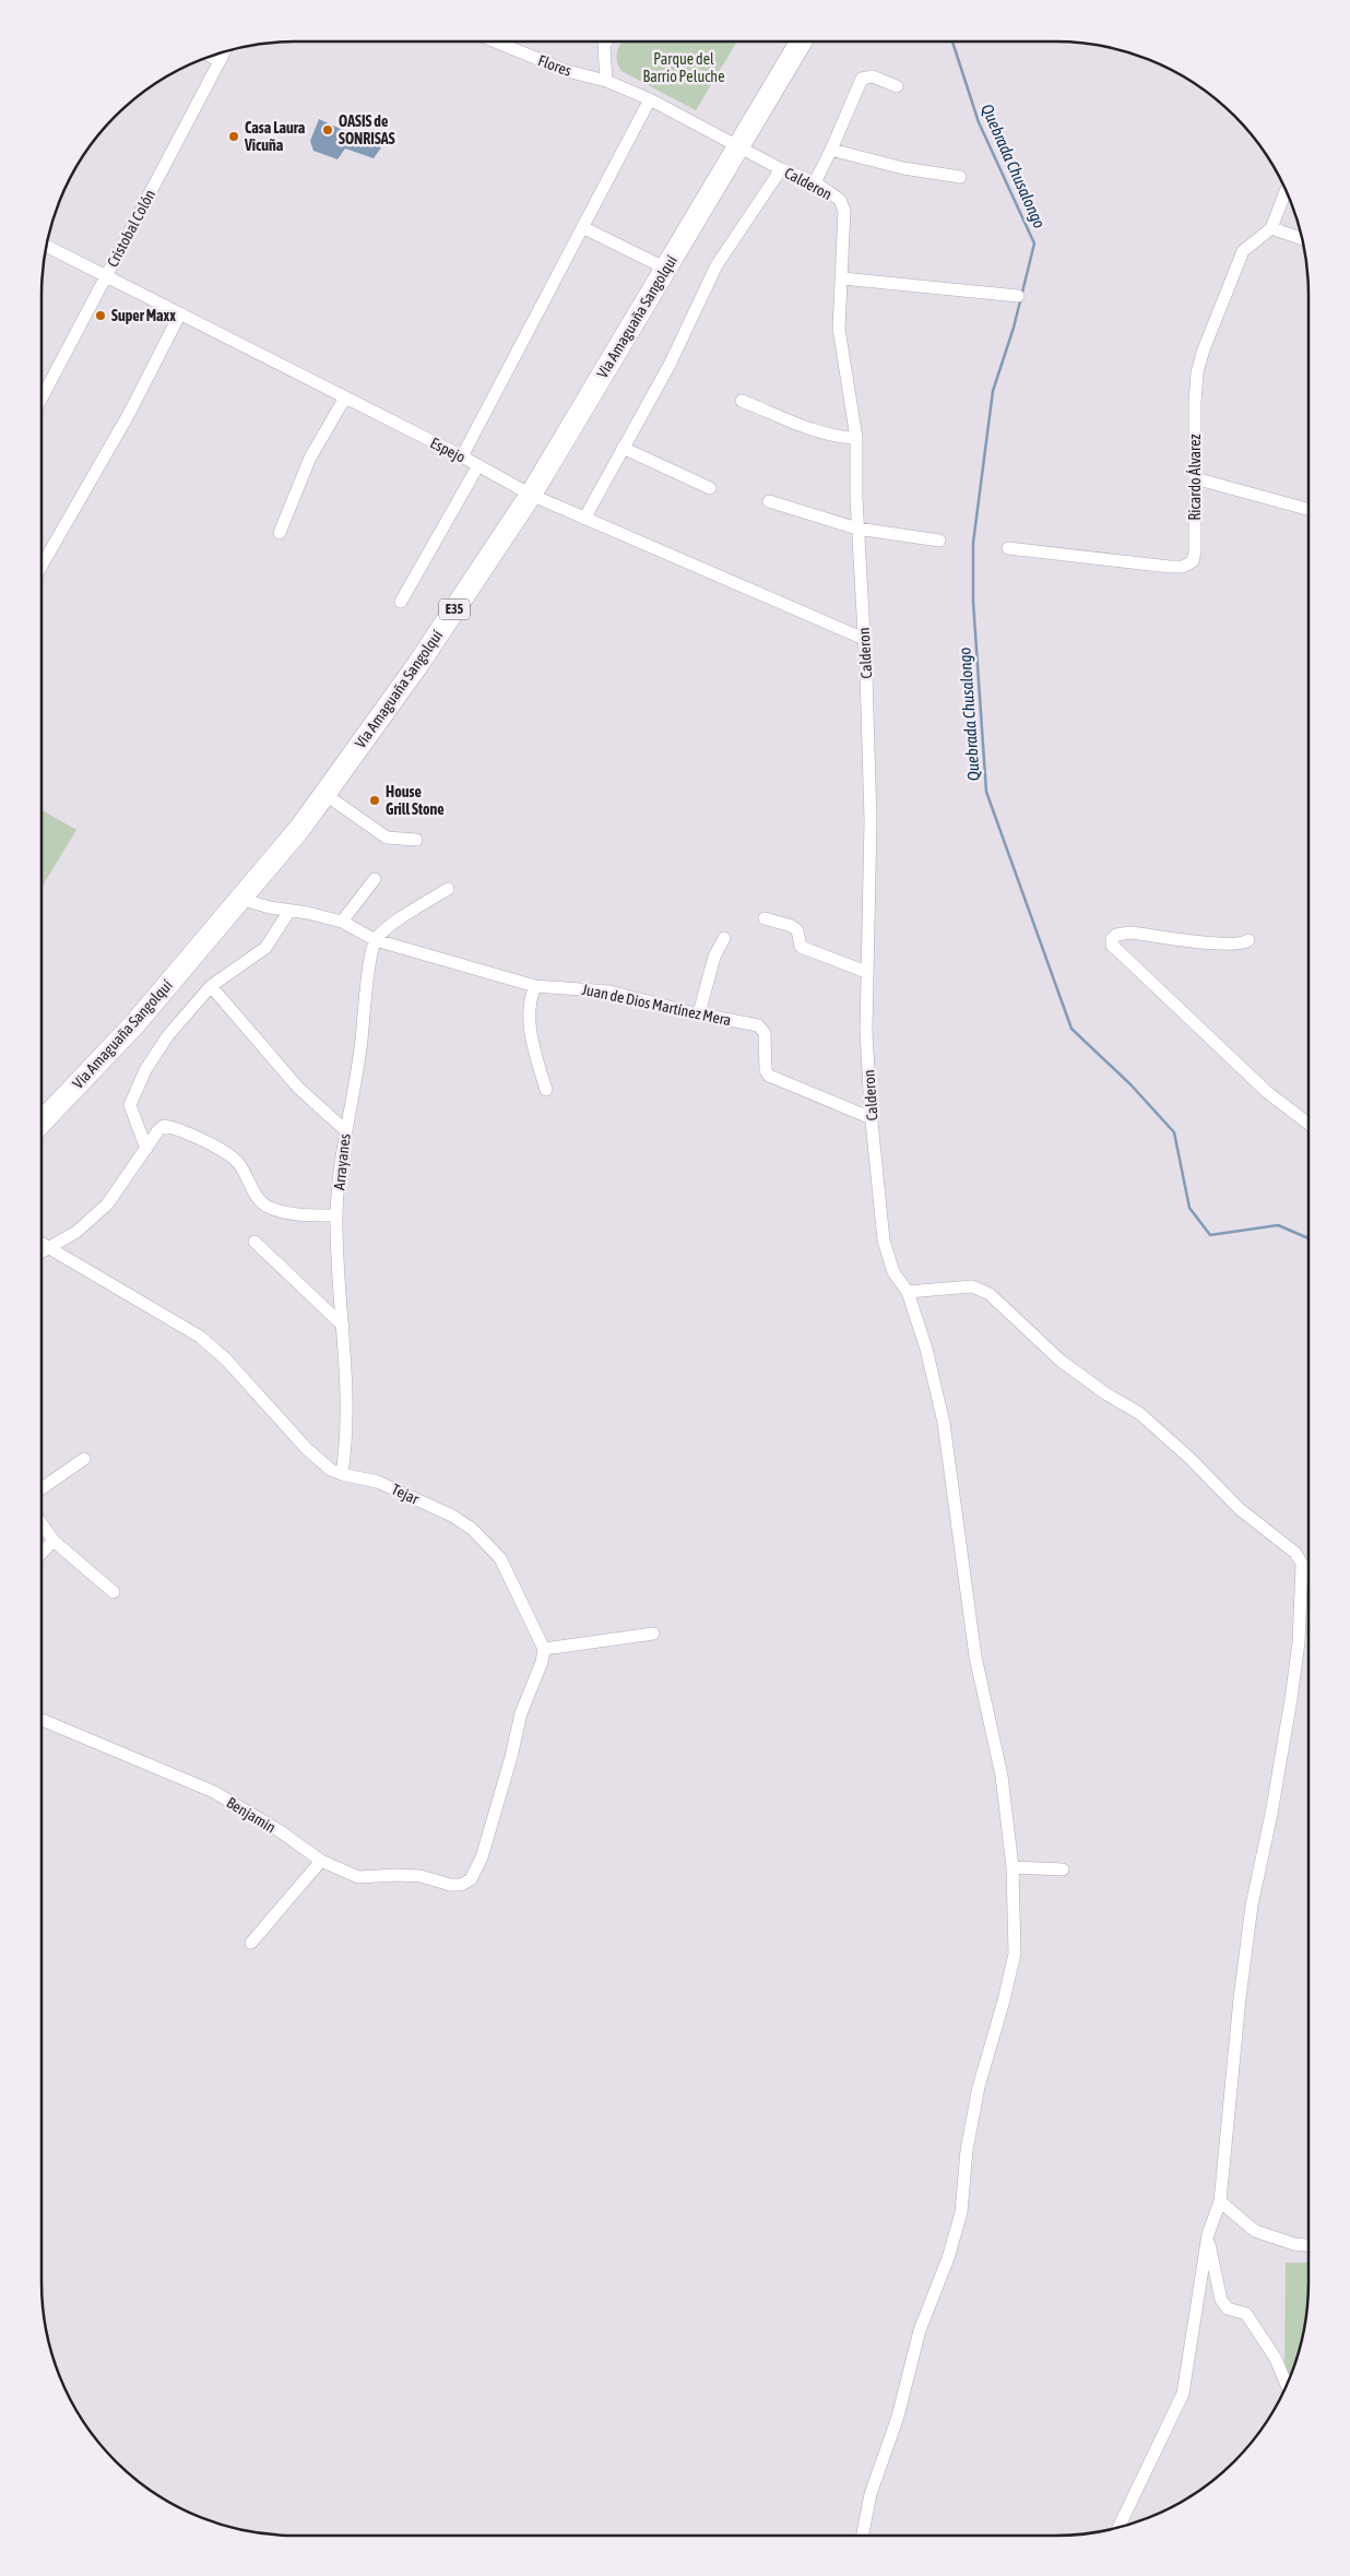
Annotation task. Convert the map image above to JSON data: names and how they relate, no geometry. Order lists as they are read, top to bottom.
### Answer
{
  "streets": {
    "highway": ["Via Amaguaña Sangolquí", "E35"],
    "street": [
      "Flores",
      "Calderon",
      "Cristobal Colón",
      "Espejo",
      "Ricardo Álvarez",
      "Juan de Dios Martínez Mera",
      "Arrayanes",
      "Tejar",
      "Benjamin"
    ]
  },
  "crossings": [
    ["Flores", "Calderon"],
    ["Calderon", "Via Amaguaña Sangolquí"],
    ["Calderon", "Espejo"],
    ["Calderon", "Juan de Dios Martínez Mera"],
    ["Cristobal Colón", "Espejo"],
    ["Via Amaguaña Sangolquí", "Espejo"],
    ["Via Amaguaña Sangolquí", "Juan de Dios Martínez Mera"],
    ["Juan de Dios Martínez Mera", "Arrayanes"],
    ["Arrayanes", "Tejar"],
    ["Tejar", "Benjamin"]
  ],
  "water": ["Quebrada Chusalongo"],
  "parks": ["Parque del Barrio Peluche"],
  "places": [
    "OASIS de SONRISAS",
    "Casa Laura Vicuña",
    "Super Maxx",
    "House Grill Stone"
  ]
}
